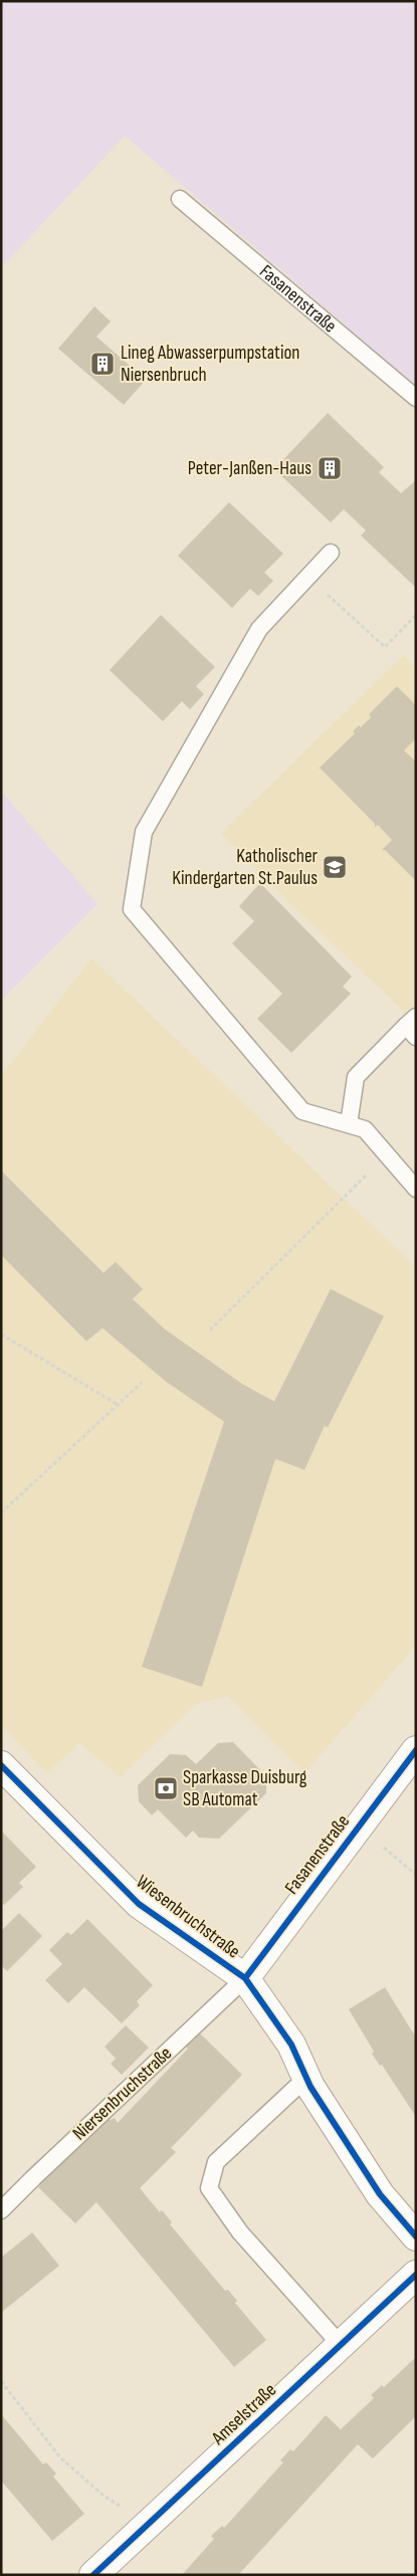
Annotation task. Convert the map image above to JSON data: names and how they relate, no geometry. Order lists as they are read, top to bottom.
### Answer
{
  "streets": {
    "street": ["Fasanenstraße", "Wiesenbruchstraße", "Amselstraße"],
    "lane": ["Niersenbruchstraße"]
  },
  "crossings": [
    ["Fasanenstraße", "Wiesenbruchstraße"],
    ["Fasanenstraße", "Niersenbruchstraße"],
    ["Wiesenbruchstraße", "Niersenbruchstraße"]
  ],
  "places": {
    "building": ["Lineg Abwasserpumpstation Niersenbruch", "Peter-Janßen-Haus"],
    "school or university": ["Katholischer Kindergarten St.Paulus"],
    "bank": ["Sparkasse Duisburg SB Automat"]
  }
}
